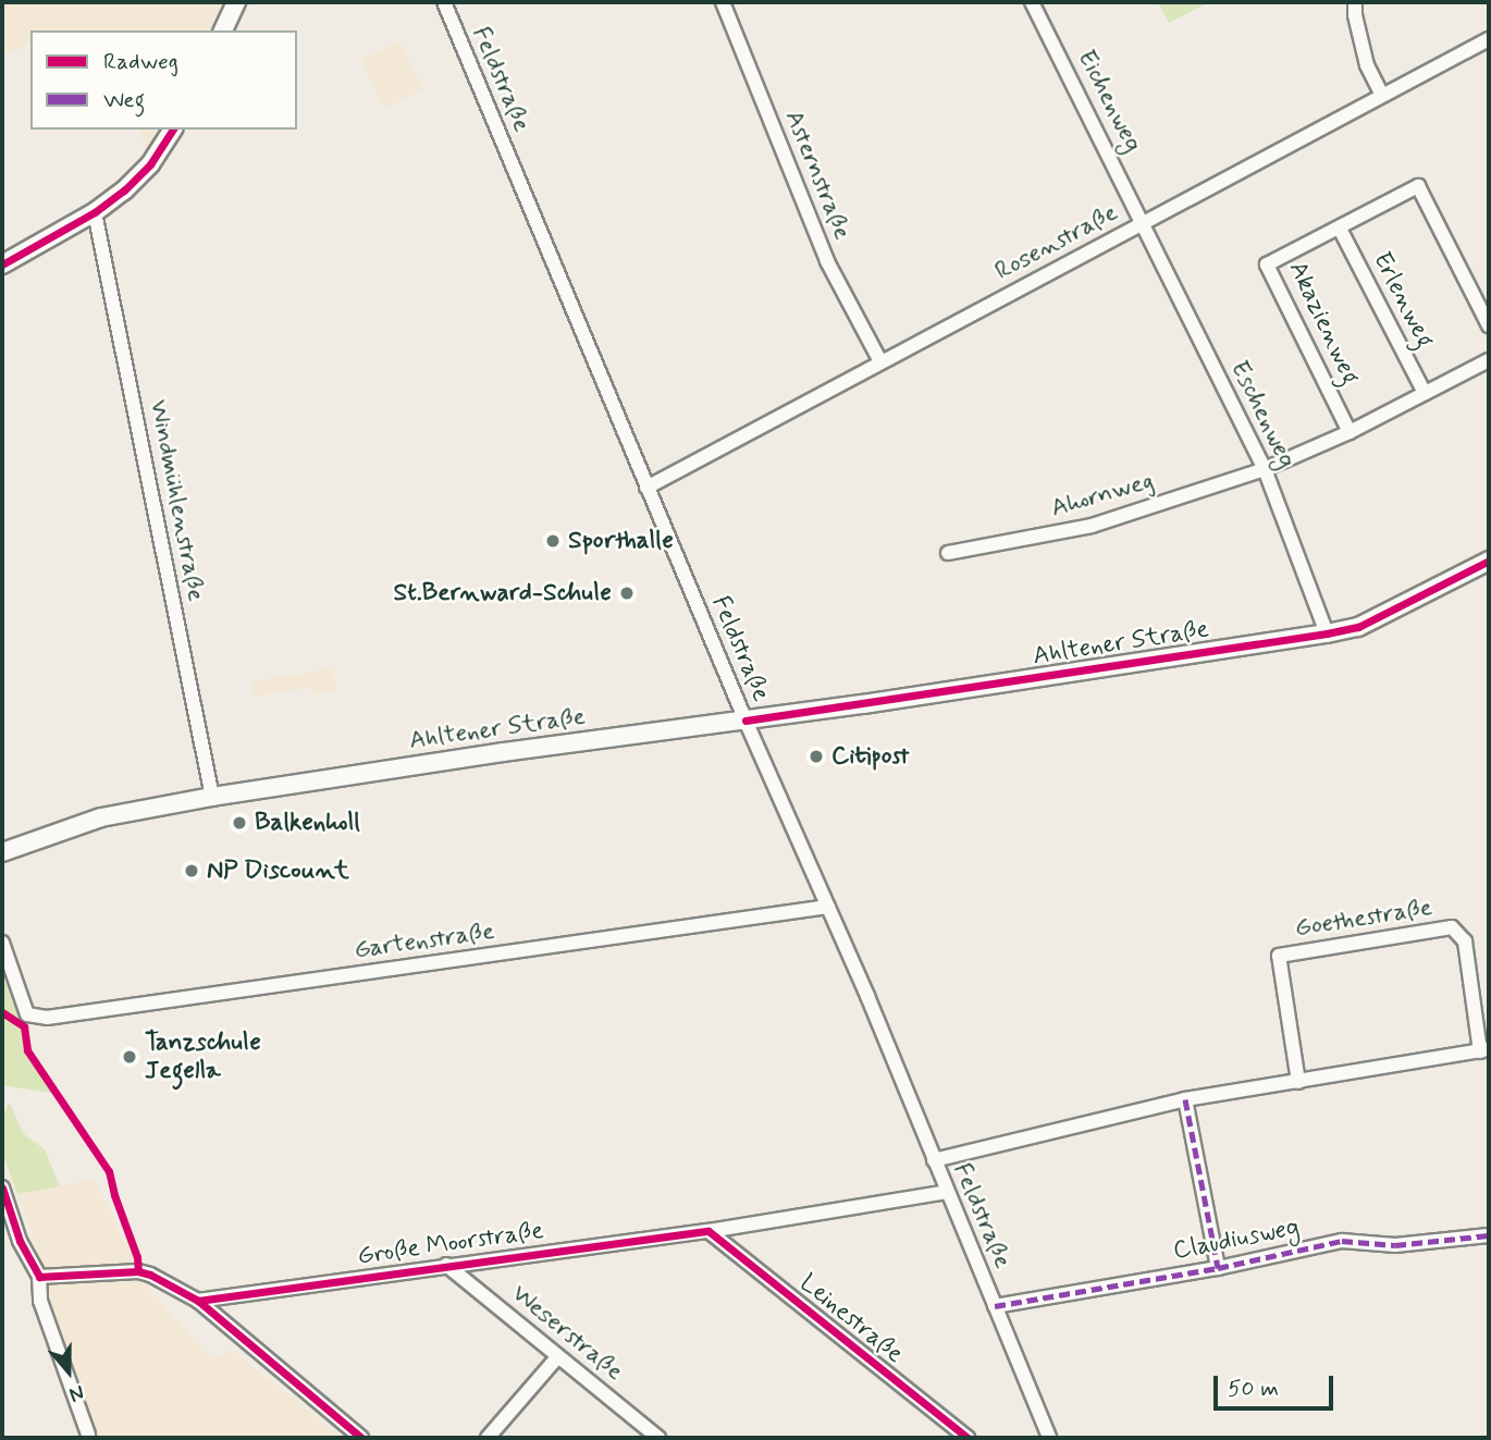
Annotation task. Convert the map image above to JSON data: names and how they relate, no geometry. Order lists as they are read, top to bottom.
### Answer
{
  "streets": {
    "main road": ["Ahltener Straße"],
    "street": [
      "Feldstraße",
      "Eichenweg",
      "Asternstraße",
      "Rosenstraße",
      "Erlenweg",
      "Akazienweg",
      "Eschenweg",
      "Ahornweg",
      "Windmühlenstraße",
      "Goethestraße",
      "Gartenstraße",
      "Claudiusweg",
      "Große Moorstraße",
      "Leinestraße",
      "Weserstraße"
    ]
  },
  "crossings": [
    ["Feldstraße", "Rosenstraße"],
    ["Feldstraße", "Ahltener Straße"],
    ["Feldstraße", "Goethestraße"],
    ["Feldstraße", "Gartenstraße"],
    ["Feldstraße", "Claudiusweg"],
    ["Feldstraße", "Große Moorstraße"],
    ["Eichenweg", "Rosenstraße"],
    ["Eichenweg", "Eschenweg"],
    ["Asternstraße", "Rosenstraße"],
    ["Rosenstraße", "Eschenweg"],
    ["Erlenweg", "Akazienweg"],
    ["Erlenweg", "Ahornweg"],
    ["Akazienweg", "Ahornweg"],
    ["Eschenweg", "Ahornweg"],
    ["Eschenweg", "Ahltener Straße"],
    ["Windmühlenstraße", "Ahltener Straße"],
    ["Große Moorstraße", "Leinestraße"],
    ["Große Moorstraße", "Weserstraße"]
  ],
  "places": [
    "Sporthalle",
    "St.Bernward-Schule",
    "Citipost",
    "Balkenholl",
    "NP Discount",
    "Tanzschule Jegella"
  ],
  "legend": ["Radweg", "Weg"],
  "scale_bar": "50 m",
  "north": "bottom"
}
